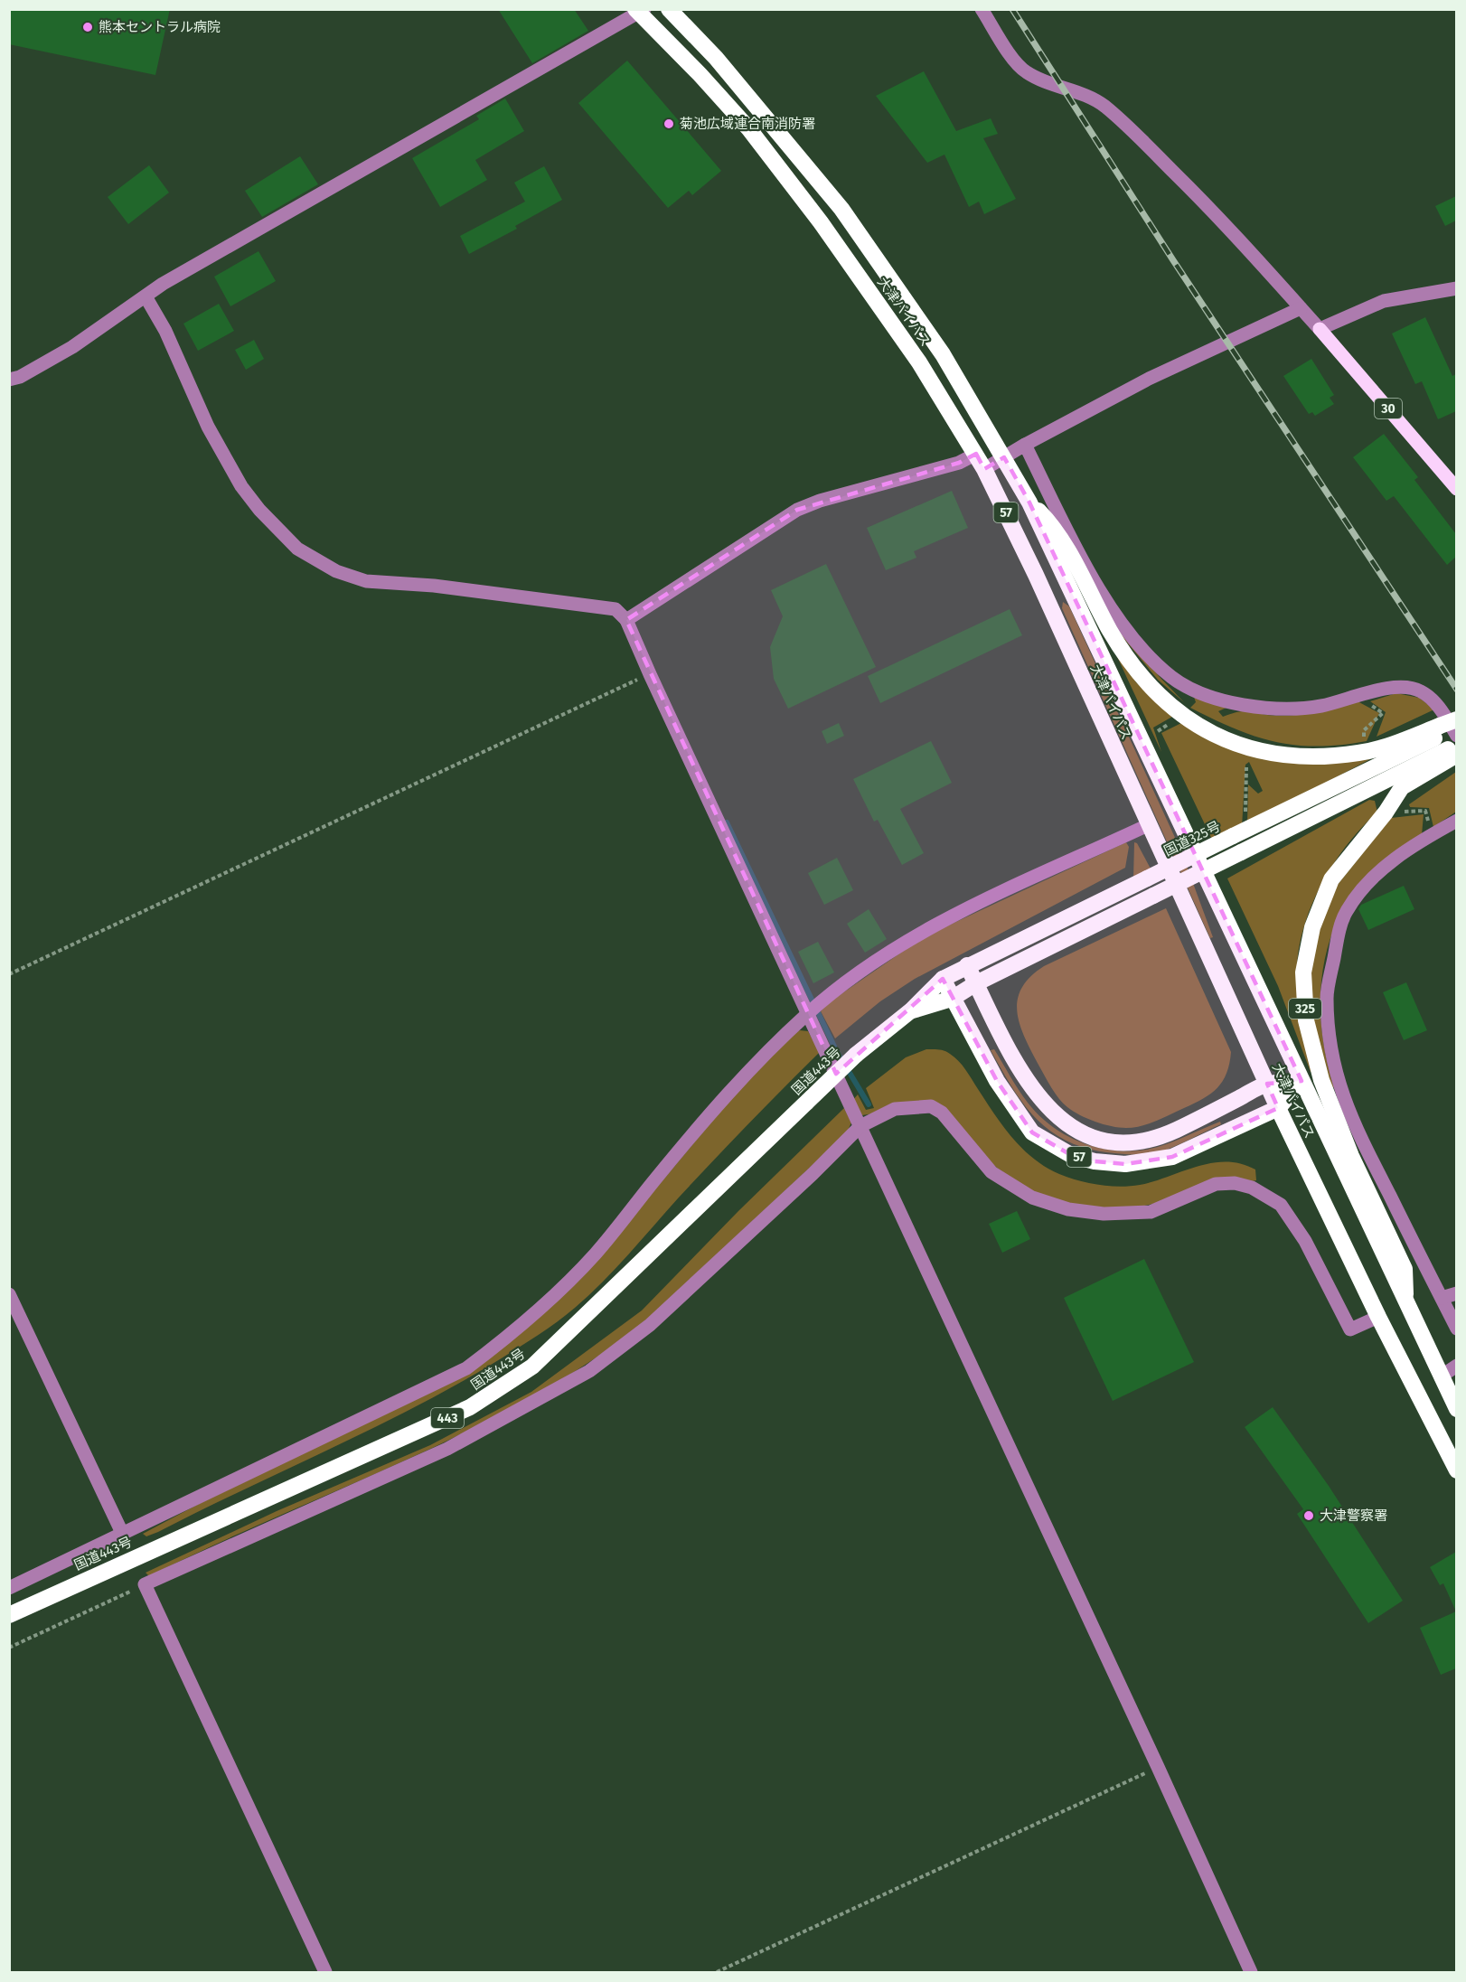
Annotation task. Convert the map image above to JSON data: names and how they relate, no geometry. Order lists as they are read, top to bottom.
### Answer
{
  "streets": {
    "highway": [
      "大津バイパス",
      "57",
      "国道325号",
      "325",
      "国道443号",
      "443"
    ],
    "main road": ["30"]
  },
  "crossings": [
    ["大津バイパス", "57"],
    ["大津バイパス", "325"],
    ["57", "国道325号"],
    ["57", "325"],
    ["57", "国道443号"],
    ["国道325号", "325"],
    ["国道325号", "国道443号"]
  ],
  "places": ["熊本セントラル病院", "菊池広域連合南消防署", "大津警察署"]
}
